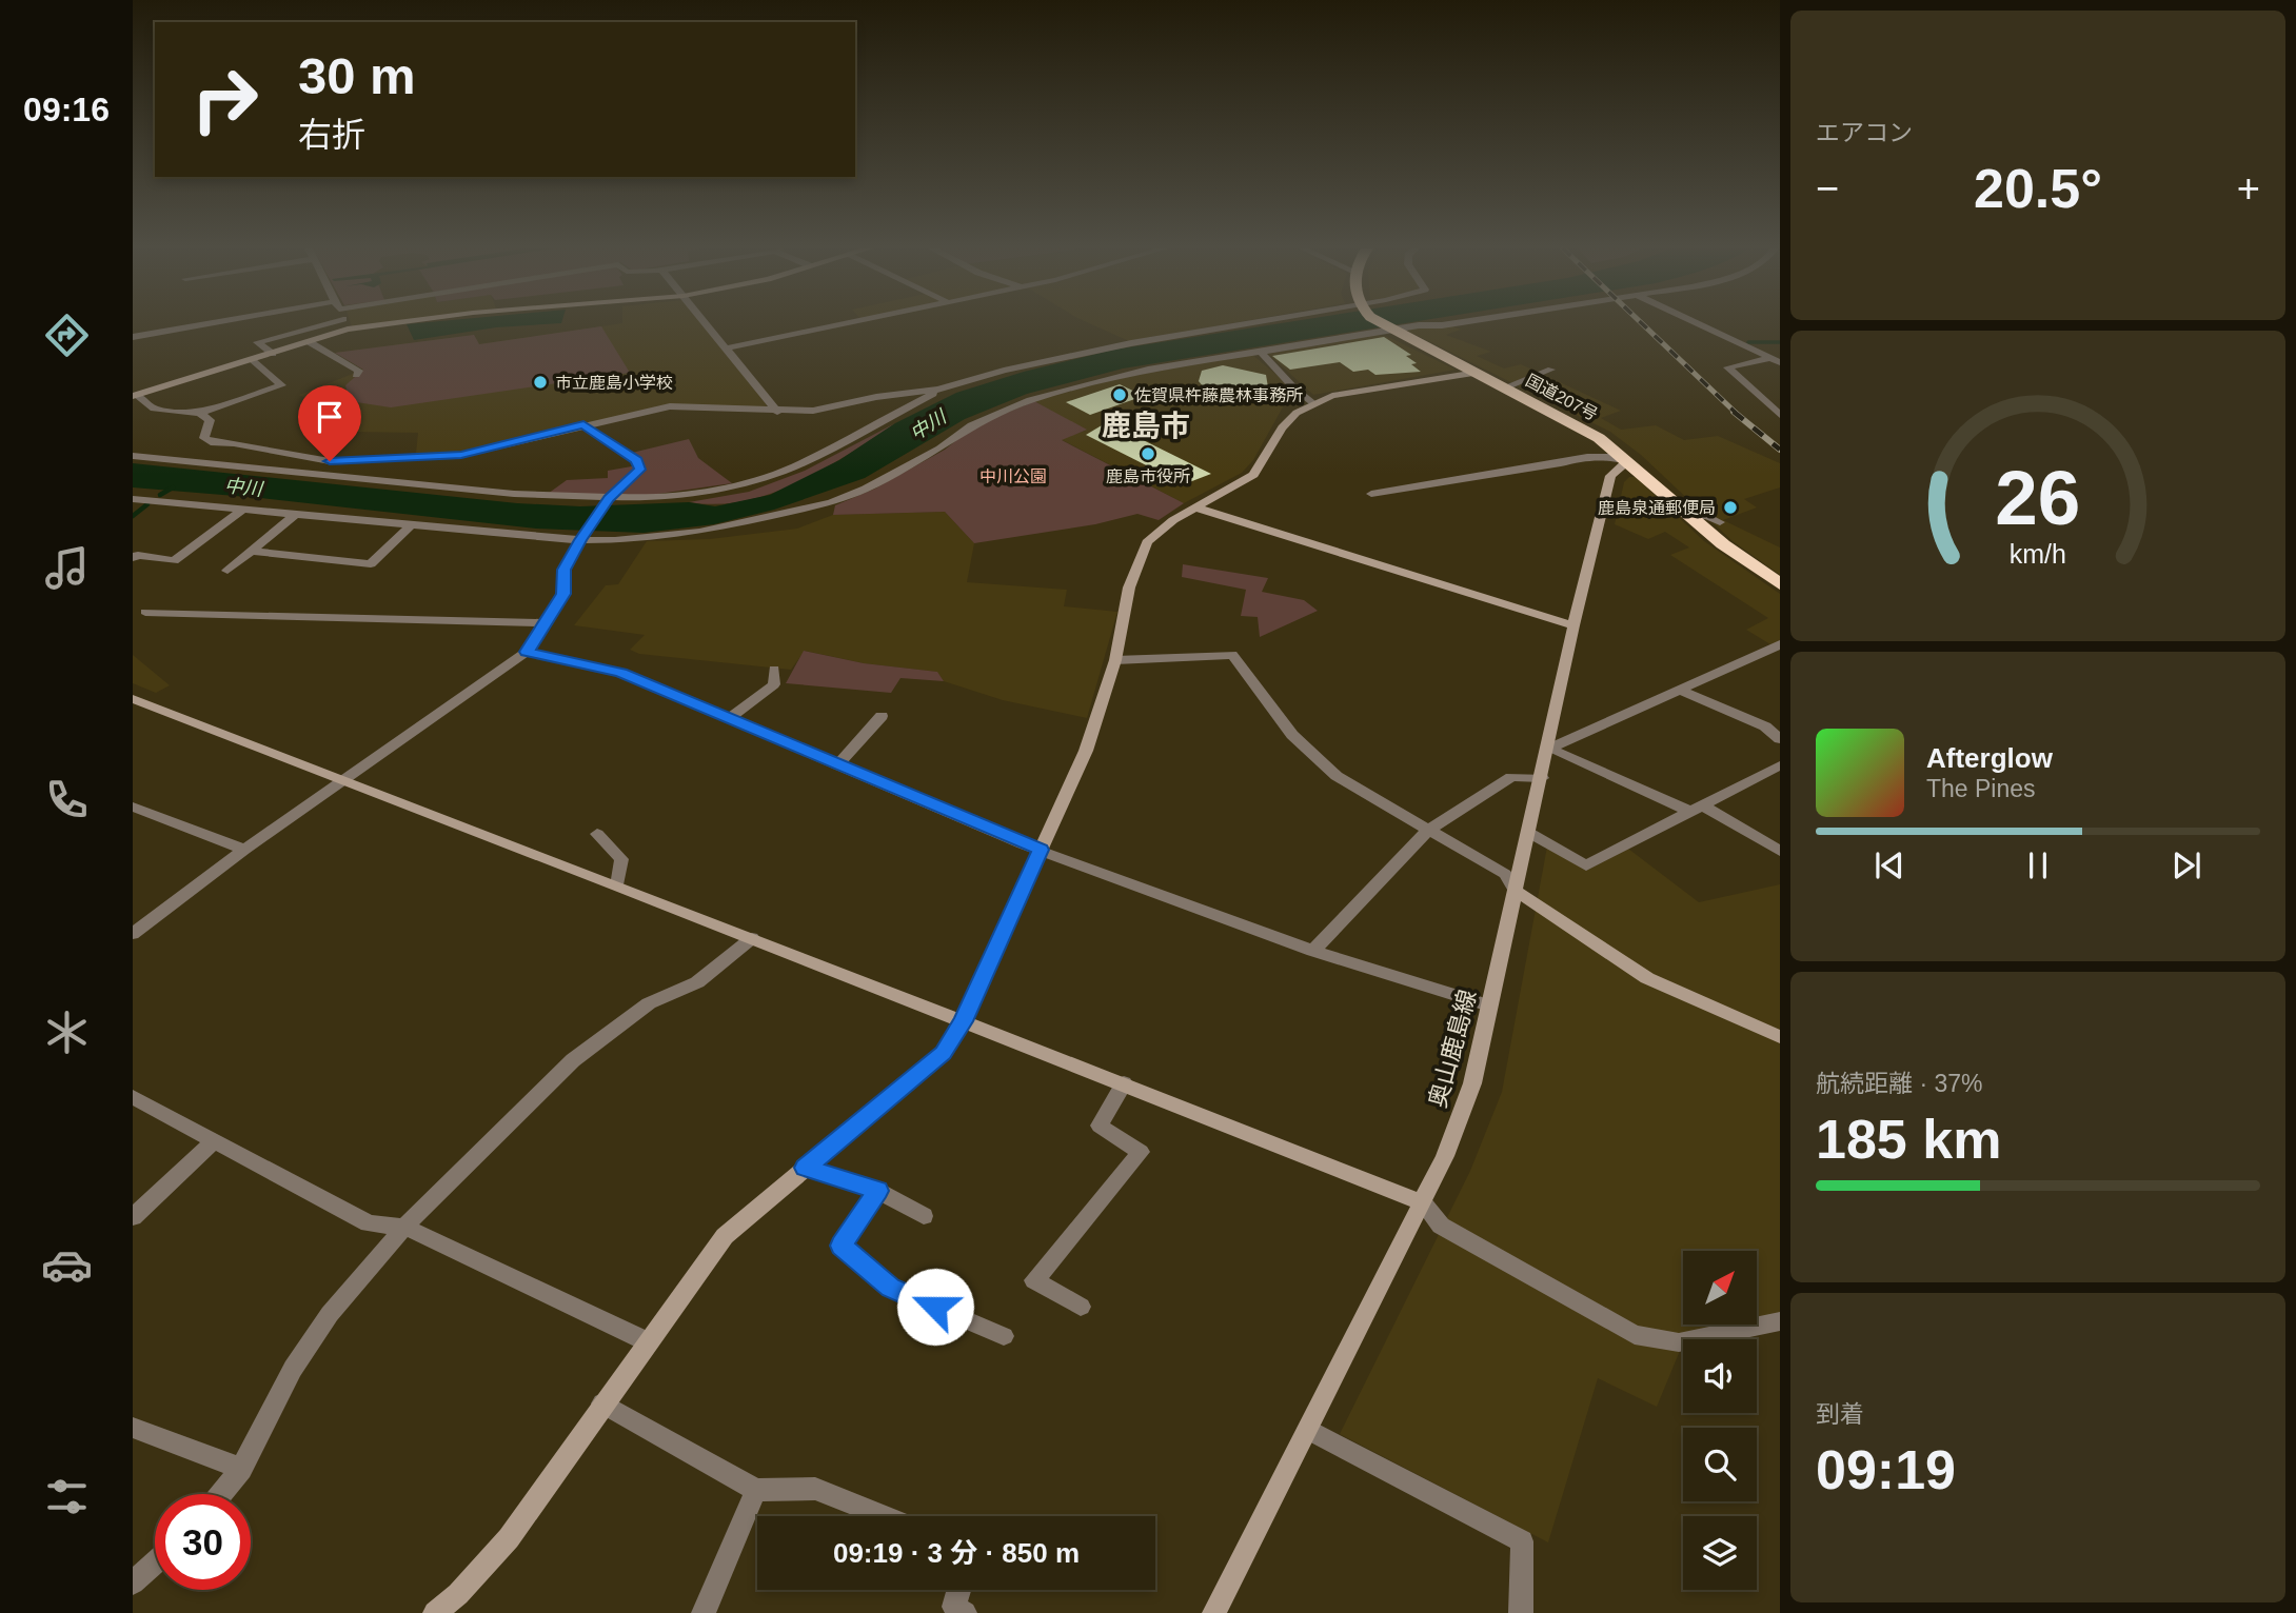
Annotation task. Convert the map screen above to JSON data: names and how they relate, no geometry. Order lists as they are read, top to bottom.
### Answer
{
  "streets": {
    "highway": ["国道207号"],
    "street": ["奥山鹿島線"]
  },
  "crossings": [
    ["国道207号", "奥山鹿島線"]
  ],
  "districts": ["鹿島市"],
  "water": ["中川"],
  "parks": ["中川公園"],
  "places": [
    "市立鹿島小学校",
    "佐賀県杵藤農林事務所",
    "鹿島市役所",
    "鹿島泉通郵便局"
  ],
  "north": "top right",
  "page": {
    "tabs": "09:16",
    "tile": [
      "エアコン",
      ["航続距離 · 37%", "185 km"],
      ["到着", "09:19"]
    ],
    "turn": ["30 m", "右折"],
    "heat": ["−", "20.5°", "+"],
    "song": ["Afterglow", "The Pines"],
    "limit": "30",
    "trip": "09:19 · 3 分 · 850 m",
    "gauge": ["26", "km/h"]
  }
}
